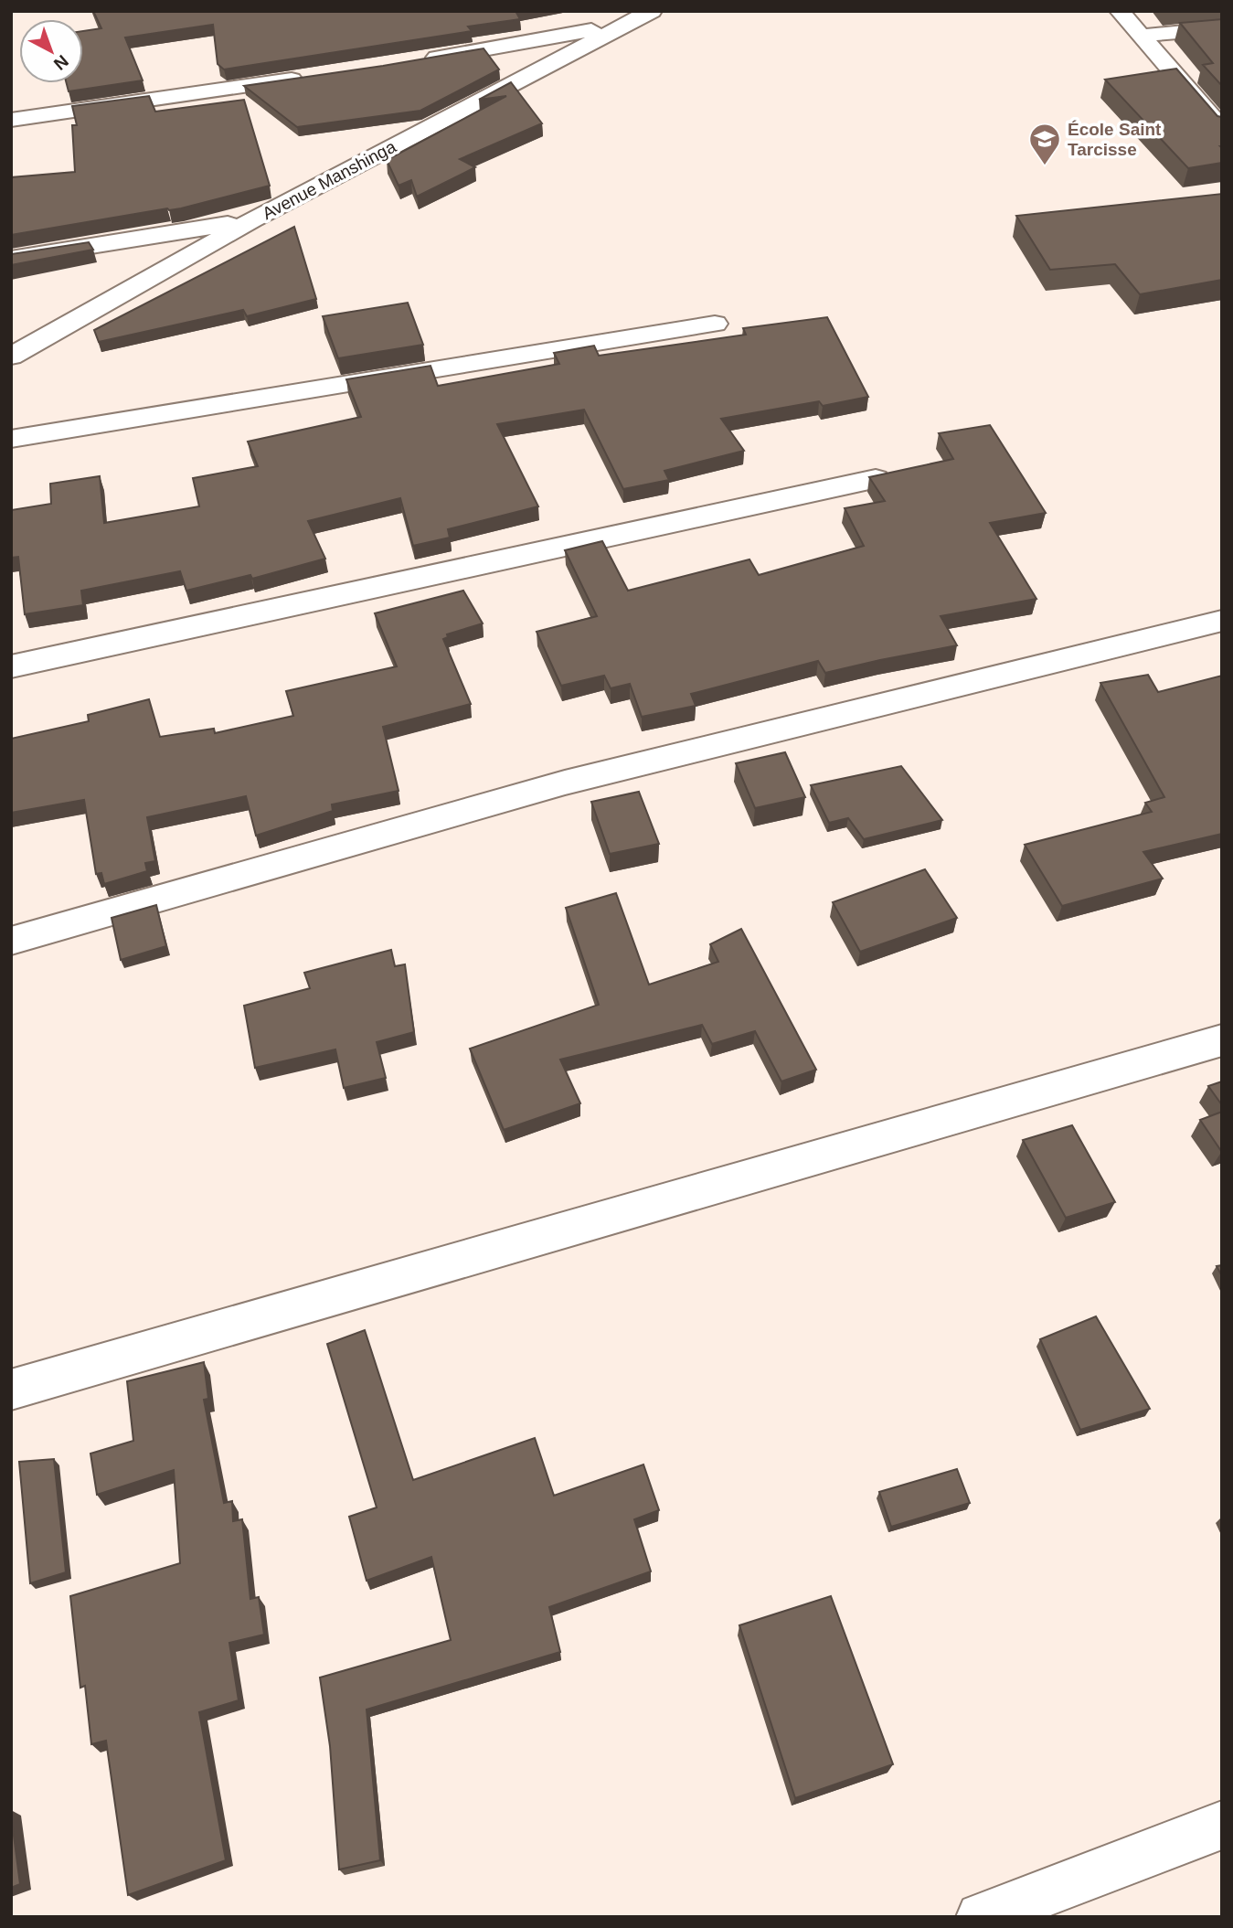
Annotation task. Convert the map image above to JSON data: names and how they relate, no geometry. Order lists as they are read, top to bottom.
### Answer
{
  "streets": {
    "street": ["Avenue Manshinga"]
  },
  "places": {
    "school or university": ["École Saint Tarcisse"]
  },
  "north": "bottom right"
}
